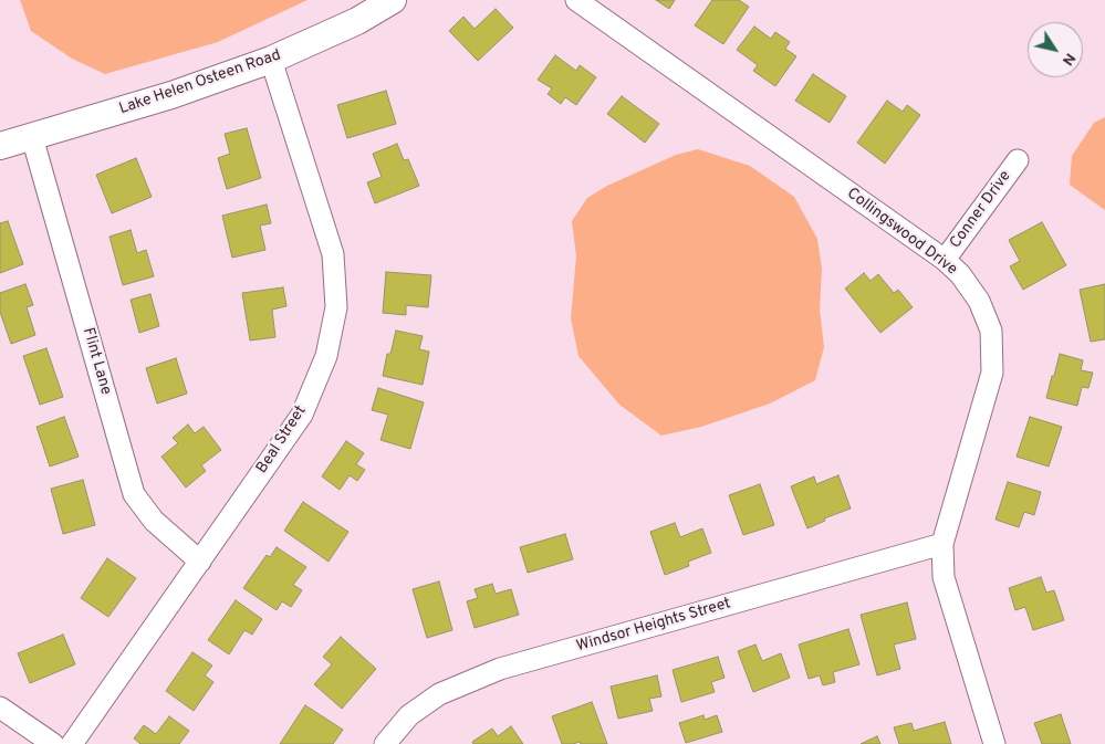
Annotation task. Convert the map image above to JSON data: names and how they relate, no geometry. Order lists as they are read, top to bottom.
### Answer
{
  "streets": {
    "street": [
      "Lake Helen Osteen Road",
      "Conner Drive",
      "Collingswood Drive",
      "Flint Lane",
      "Beal Street",
      "Windsor Heights Street"
    ]
  },
  "crossings": [
    ["Lake Helen Osteen Road", "Flint Lane"],
    ["Lake Helen Osteen Road", "Beal Street"],
    ["Conner Drive", "Collingswood Drive"],
    ["Collingswood Drive", "Windsor Heights Street"],
    ["Flint Lane", "Beal Street"]
  ],
  "north": "bottom right"
}
